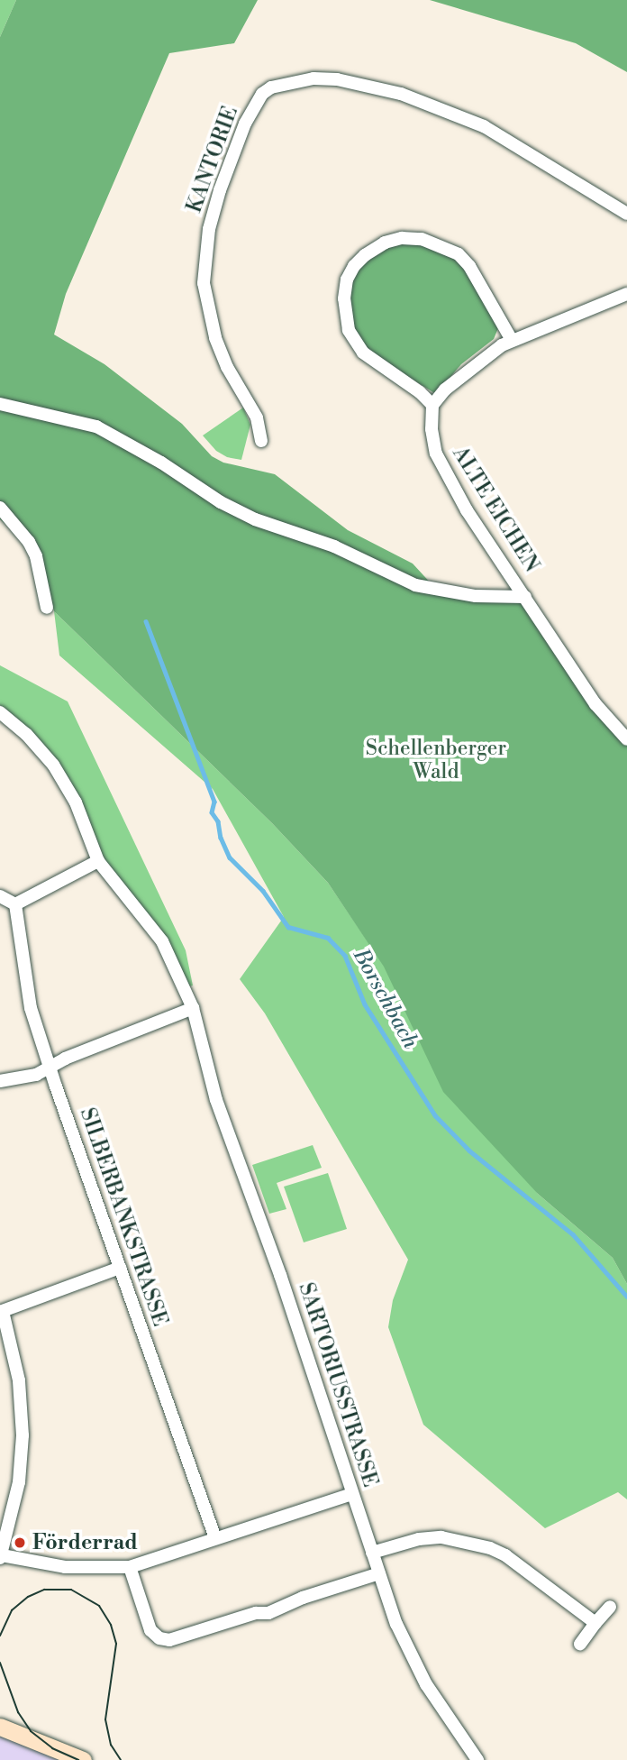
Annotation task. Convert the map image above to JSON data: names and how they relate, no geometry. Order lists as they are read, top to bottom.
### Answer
{
  "streets": {
    "street": [
      "KANTORIE",
      "ALTE EICHEN",
      "SILBERBANKSTRASSE",
      "SARTORIUSSTRASSE"
    ]
  },
  "water": ["Borschbach"],
  "parks": ["Schellenberger Wald"],
  "places": ["Förderrad"]
}
